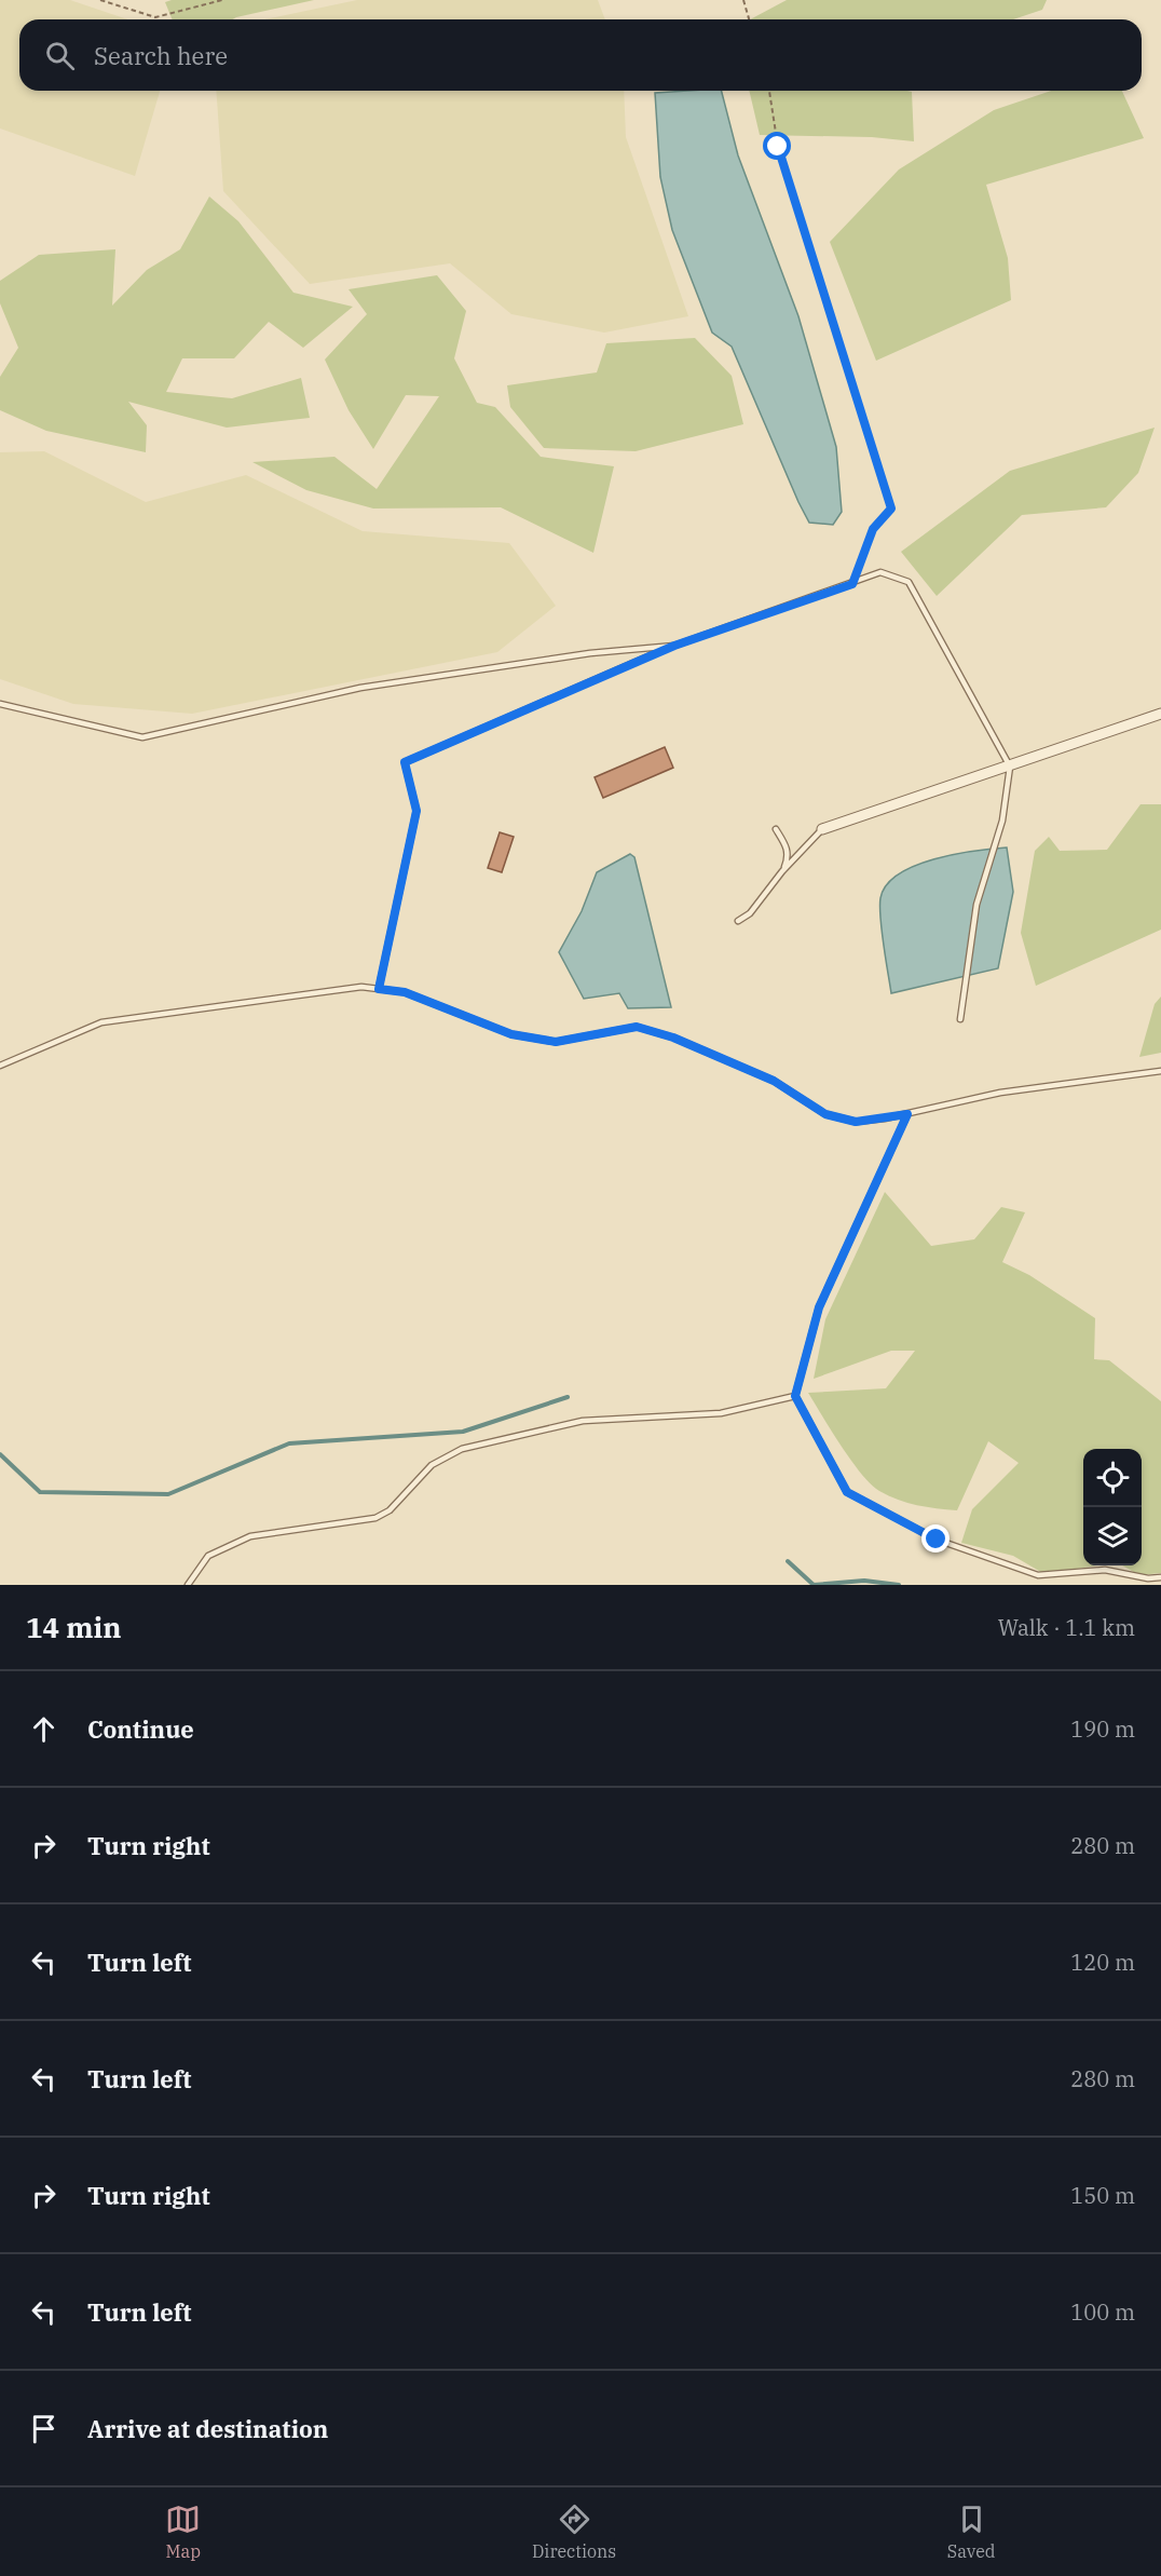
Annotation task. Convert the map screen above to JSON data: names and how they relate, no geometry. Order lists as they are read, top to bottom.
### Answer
{
  "page": {
    "search": "Search here",
    "heading": ["14 min", "Walk · 1.1 km"],
    "list": [
      ["Continue", "190 m"],
      ["Turn right", "280 m"],
      ["Turn left", "120 m"],
      ["Turn left", "280 m"],
      ["Turn right", "150 m"],
      ["Turn left", "100 m"],
      "Arrive at destination"
    ],
    "nav": ["Map", "Directions", "Saved"]
  }
}
